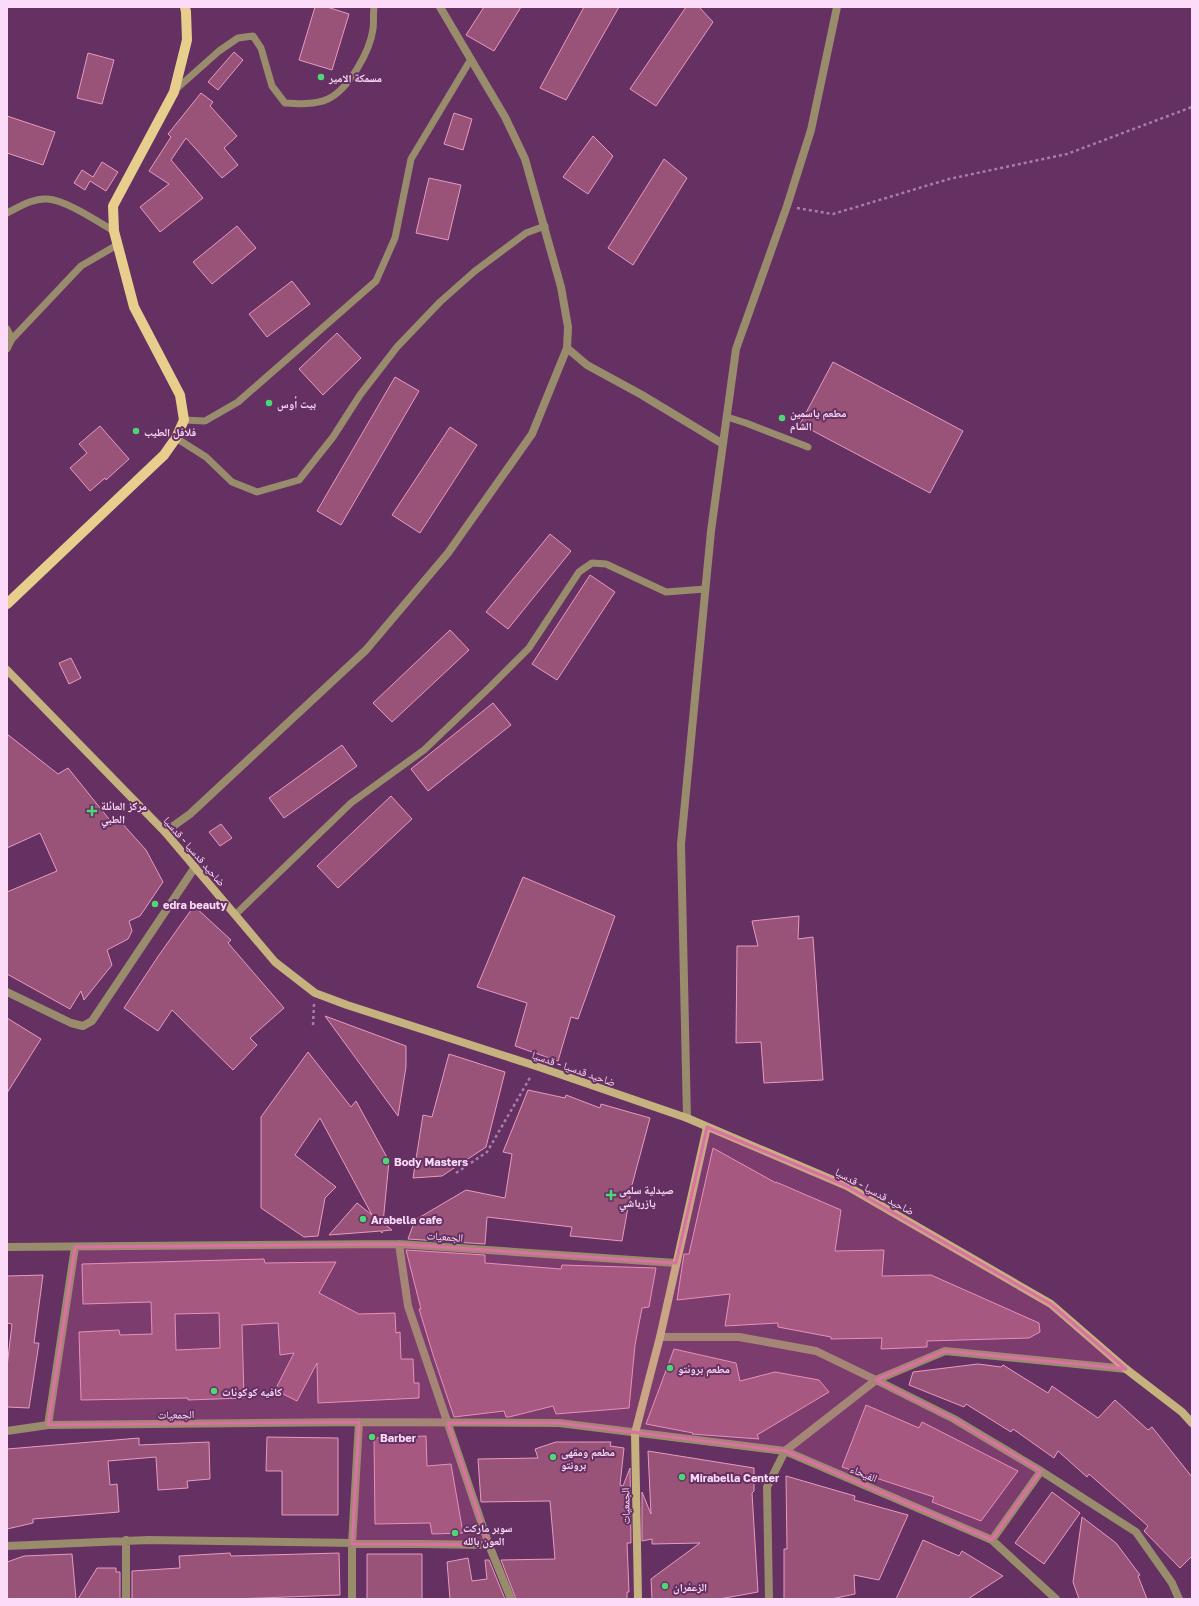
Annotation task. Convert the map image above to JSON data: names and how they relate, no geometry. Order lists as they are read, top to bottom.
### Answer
{
  "streets": {
    "main road": ["ضاحيد قدسيا - قدسيا", "الجمعيات"],
    "street": ["الفيحاء"]
  },
  "crossings": [
    ["الجمعيات", "الفيحاء"]
  ],
  "places": {
    "other": [
      "مسمكة الامير",
      "بيت أوس",
      "مطعم ياسمين الشام",
      "فلافل الطيب",
      "edra beauty",
      "Body Masters",
      "Arabella cafe",
      "مطعم برونتو",
      "كافيه كوكونات",
      "Barber",
      "مطعم ومقهى برونتو",
      "Mirabella Center",
      "سوبر ماركت العون بالله",
      "الزعفران"
    ],
    "health": ["مركز العائلة الطبي", "صيدلية سلمى يازرباشي"]
  }
}
